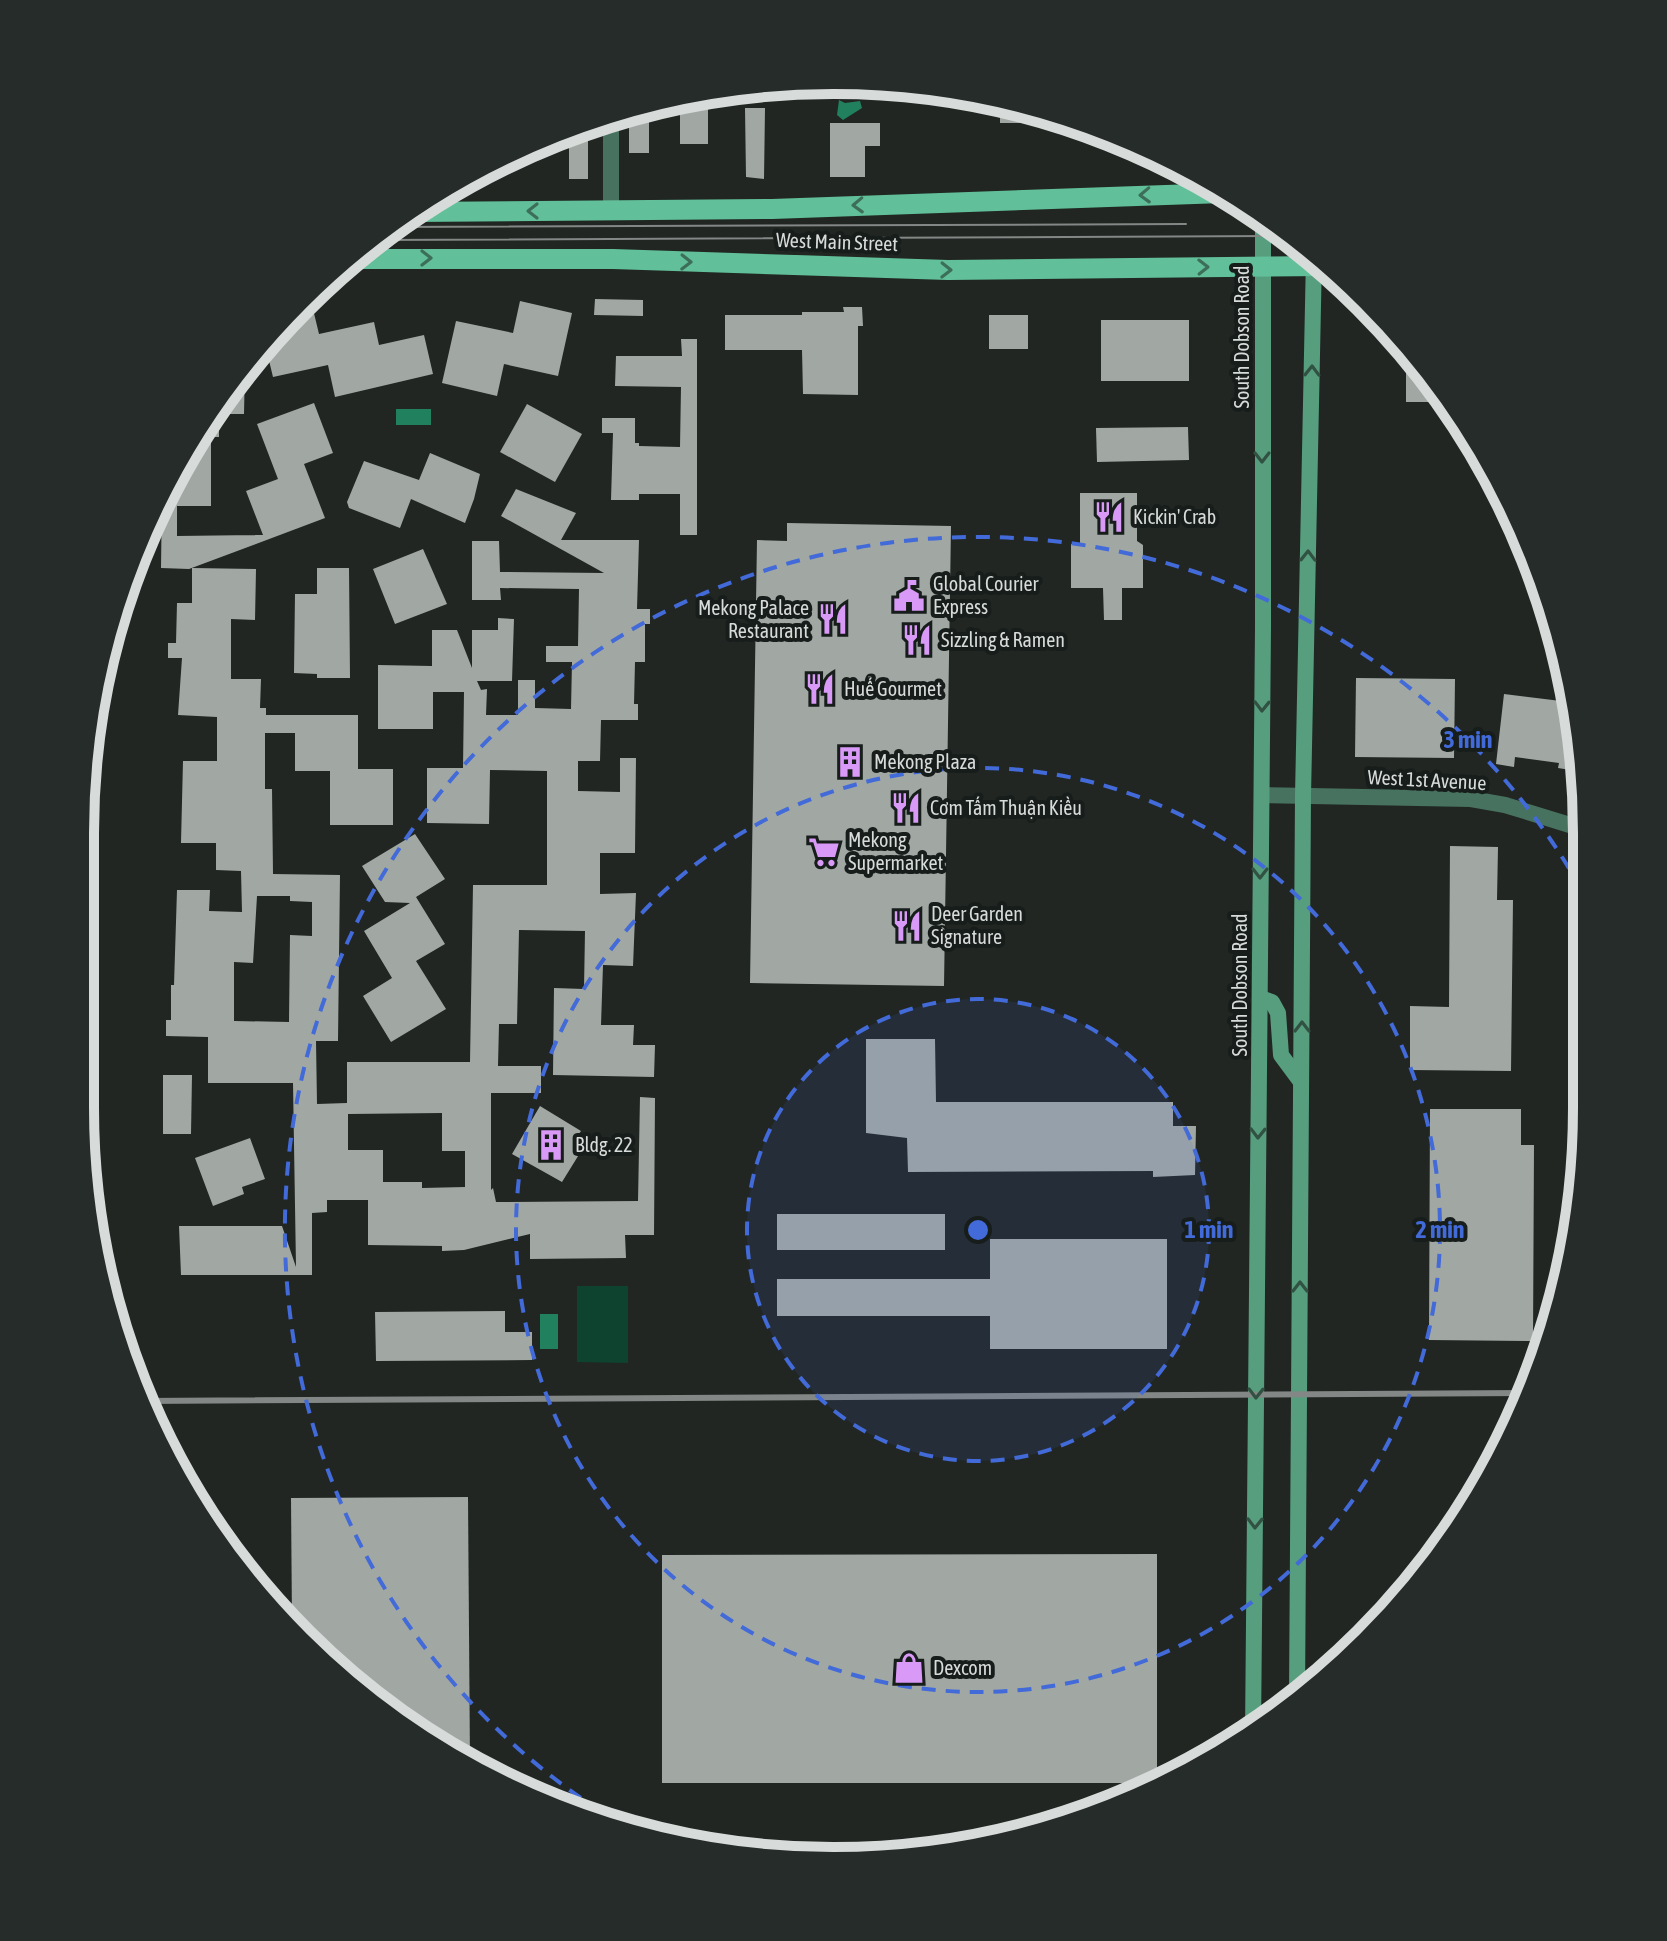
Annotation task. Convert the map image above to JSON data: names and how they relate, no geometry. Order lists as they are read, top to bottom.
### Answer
{
  "streets": {
    "main road": ["West Main Street", "South Dobson Road"],
    "street": ["West 1st Avenue"]
  },
  "crossings": [
    ["West Main Street", "South Dobson Road"],
    ["South Dobson Road", "West 1st Avenue"]
  ],
  "places": {
    "restaurant": [
      "Kickin' Crab",
      "Mekong Palace Restaurant",
      "Sizzling & Ramen",
      "Huế Gourmet",
      "Cơm Tấm Thuận Kiều",
      "Deer Garden Signature"
    ],
    "public building": ["Global Courier Express"],
    "building": ["Mekong Plaza", "Bldg. 22"],
    "supermarket": ["Mekong Supermarket"],
    "shop": ["Dexcom"]
  },
  "rings": ["3 min", "1 min", "2 min"]
}
